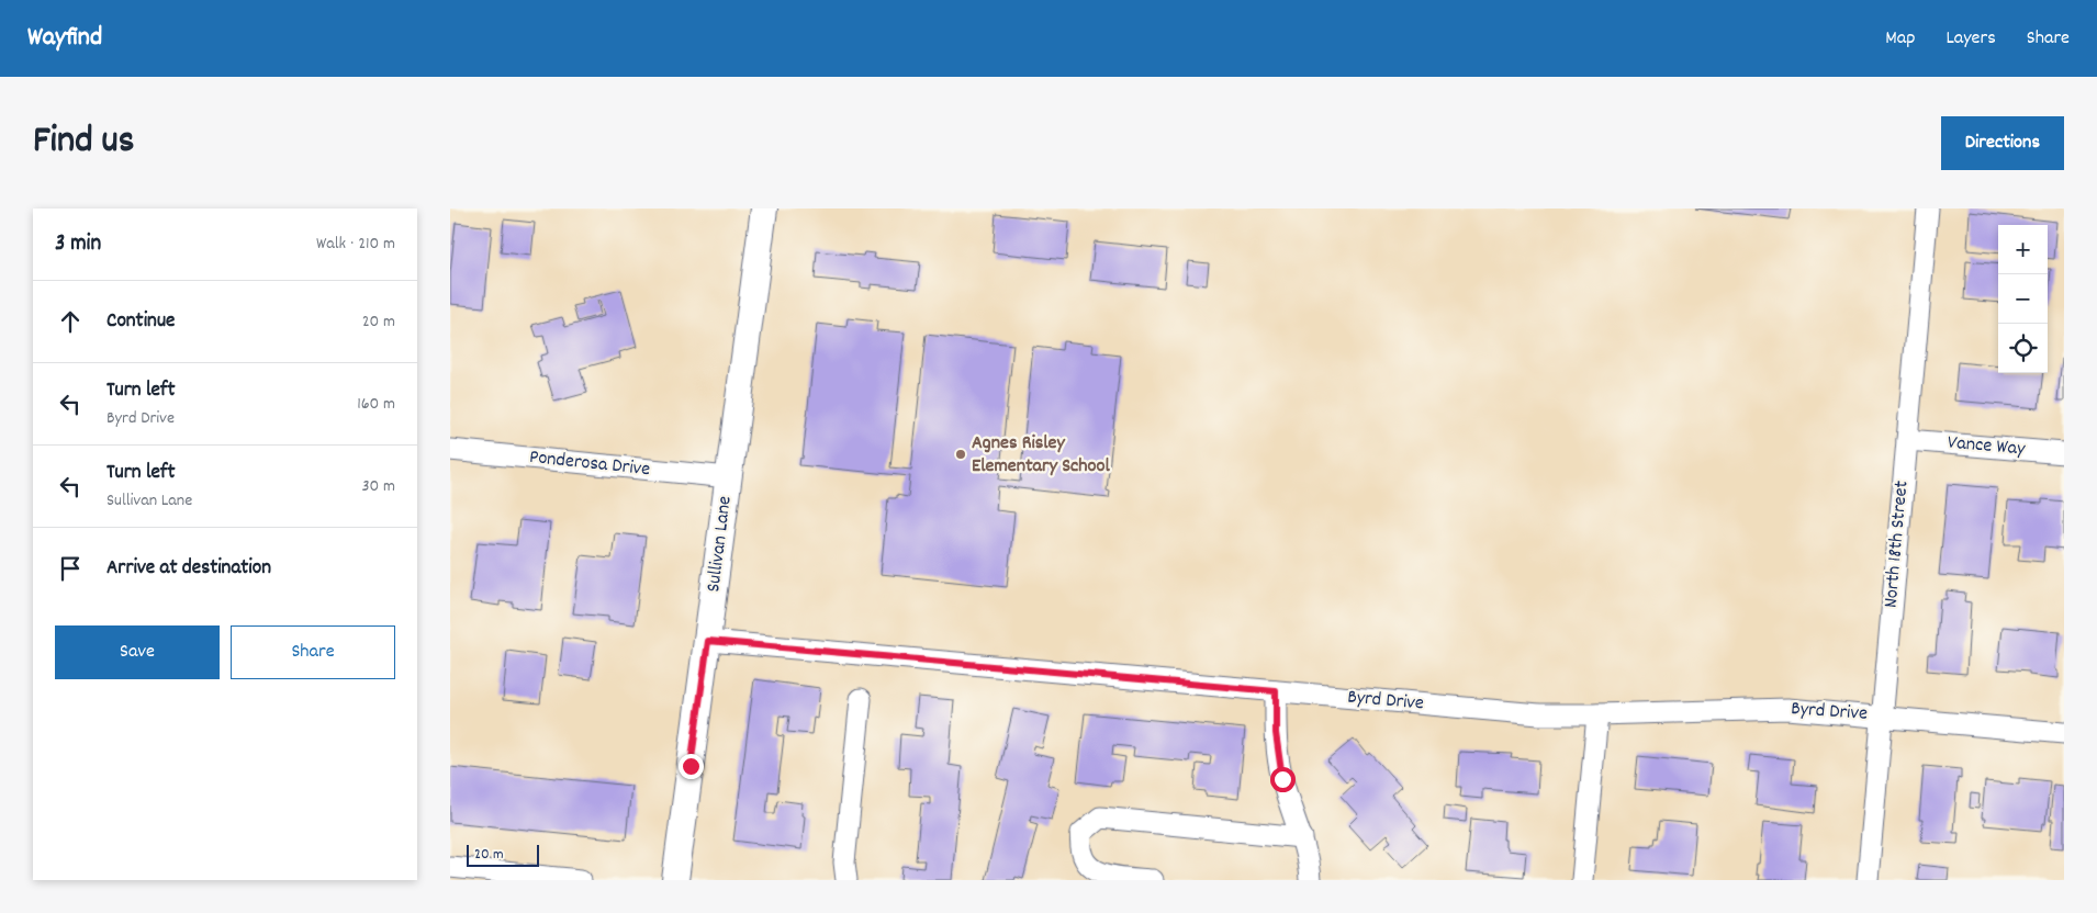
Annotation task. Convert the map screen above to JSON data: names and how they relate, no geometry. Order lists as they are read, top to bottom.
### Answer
{
  "streets": {
    "street": [
      "Vance Way",
      "Ponderosa Drive",
      "Sullivan Lane",
      "North 18th Street",
      "Byrd Drive"
    ]
  },
  "crossings": [
    ["Vance Way", "North 18th Street"],
    ["Ponderosa Drive", "Sullivan Lane"],
    ["Sullivan Lane", "Byrd Drive"],
    ["North 18th Street", "Byrd Drive"]
  ],
  "places": ["Agnes Risley Elementary School"],
  "scale_bar": "20 m",
  "page": {
    "header": "Wayfind",
    "nav": ["Map", "Layers", "Share"],
    "title": "Find us",
    "buttons": [
      "Directions",
      ["Save", "Share"]
    ],
    "heading": ["3 min", "Walk · 210 m"],
    "map_buttons": ["+", "−"],
    "list": [
      ["Continue", "20 m"],
      ["Turn left", "Byrd Drive", "160 m"],
      ["Turn left", "Sullivan Lane", "30 m"],
      "Arrive at destination"
    ],
    "scale": "20 m"
  }
}
